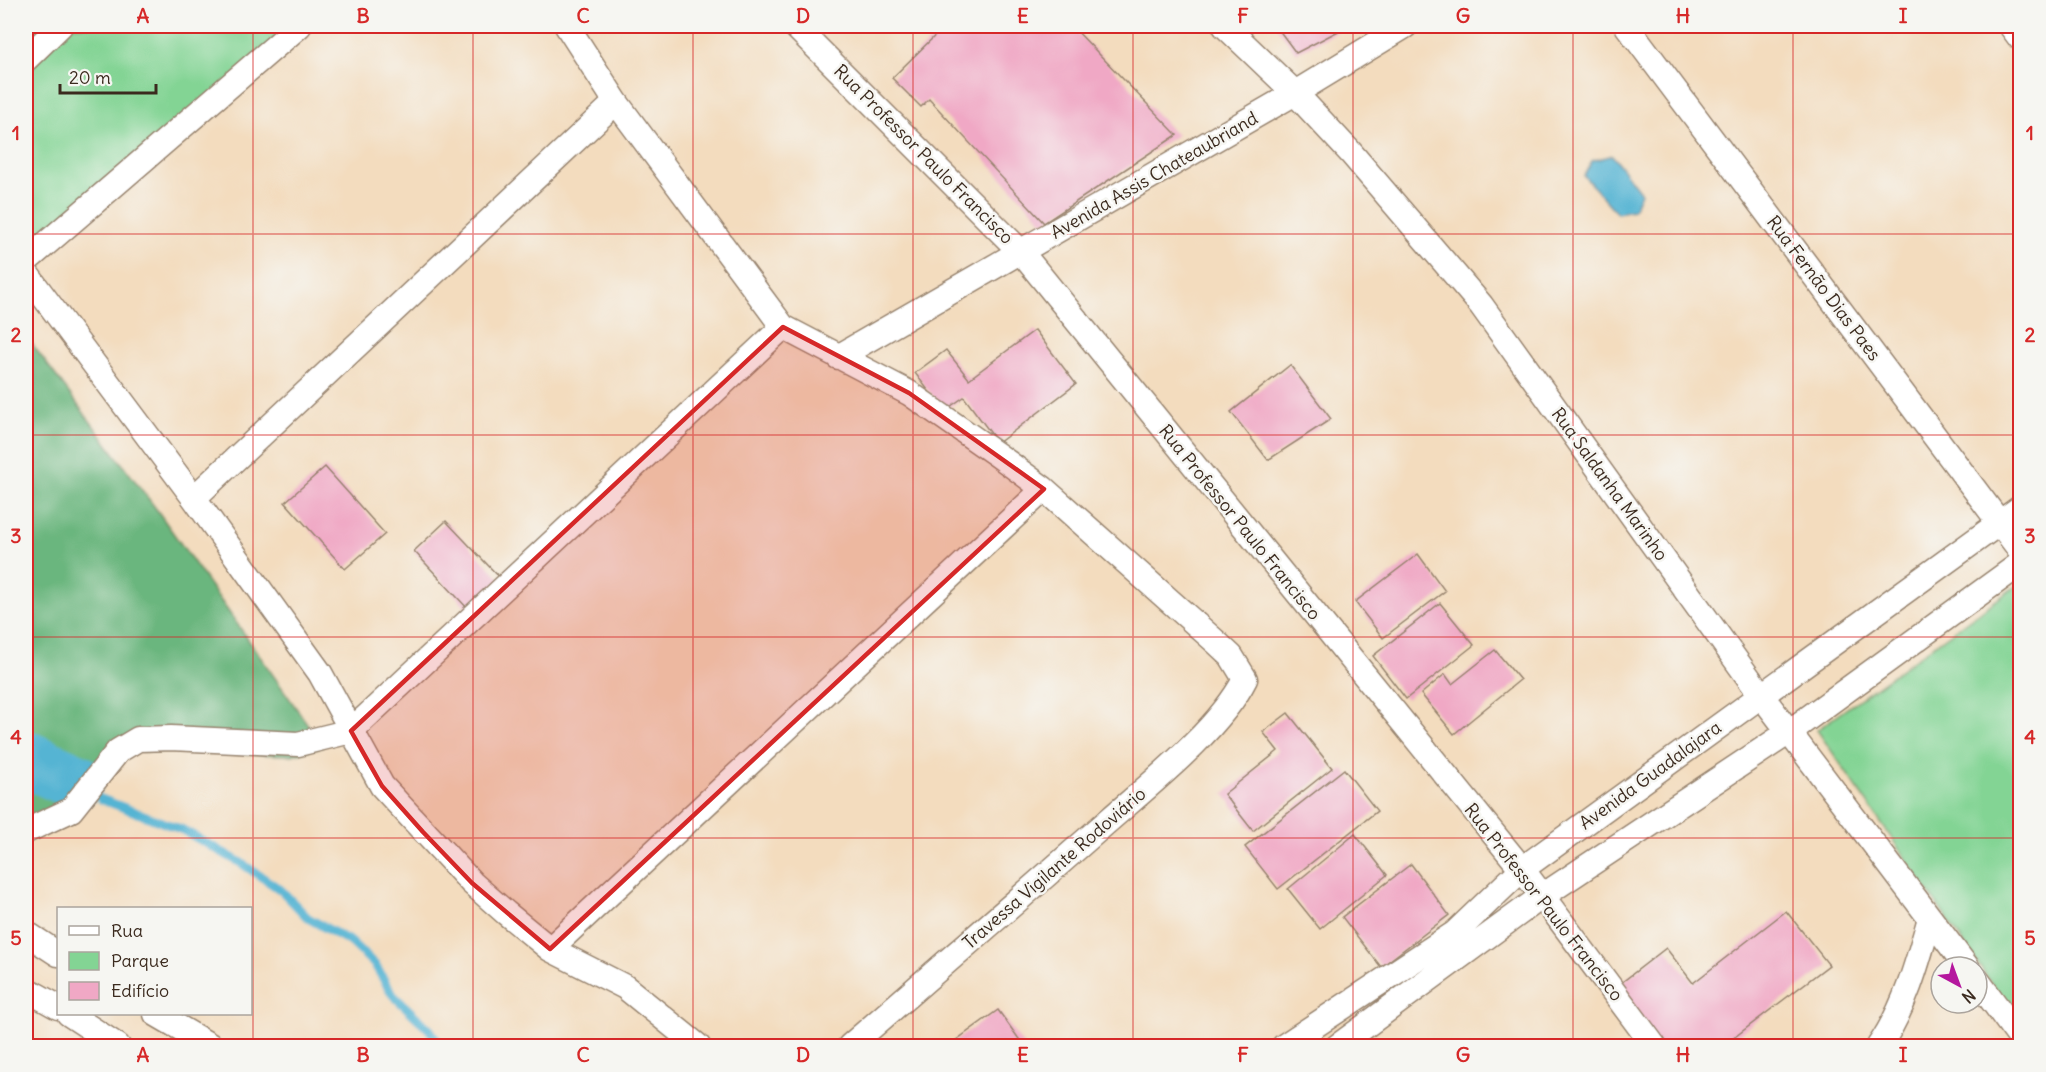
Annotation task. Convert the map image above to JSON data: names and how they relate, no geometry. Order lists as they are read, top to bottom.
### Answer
{
  "streets": {
    "street": [
      "Rua Professor Paulo Francisco",
      "Avenida Assis Chateaubriand",
      "Rua Fernão Dias Paes",
      "Rua Saldanha Marinho",
      "Avenida Guadalajara",
      "Travessa Vigilante Rodoviário"
    ]
  },
  "crossings": [
    ["Rua Professor Paulo Francisco", "Avenida Assis Chateaubriand"],
    ["Rua Professor Paulo Francisco", "Avenida Guadalajara"],
    ["Avenida Assis Chateaubriand", "Rua Saldanha Marinho"],
    ["Rua Fernão Dias Paes", "Avenida Guadalajara"],
    ["Rua Saldanha Marinho", "Avenida Guadalajara"]
  ],
  "legend": ["Rua", "Parque", "Edifício"],
  "scale_bar": "20 m",
  "north": "bottom right",
  "grid": {
    "columns": [
      "A",
      "B",
      "C",
      "D",
      "E",
      "F",
      "G",
      "H",
      "I"
    ],
    "rows": [
      "1",
      "2",
      "3",
      "4",
      "5"
    ]
  }
}
